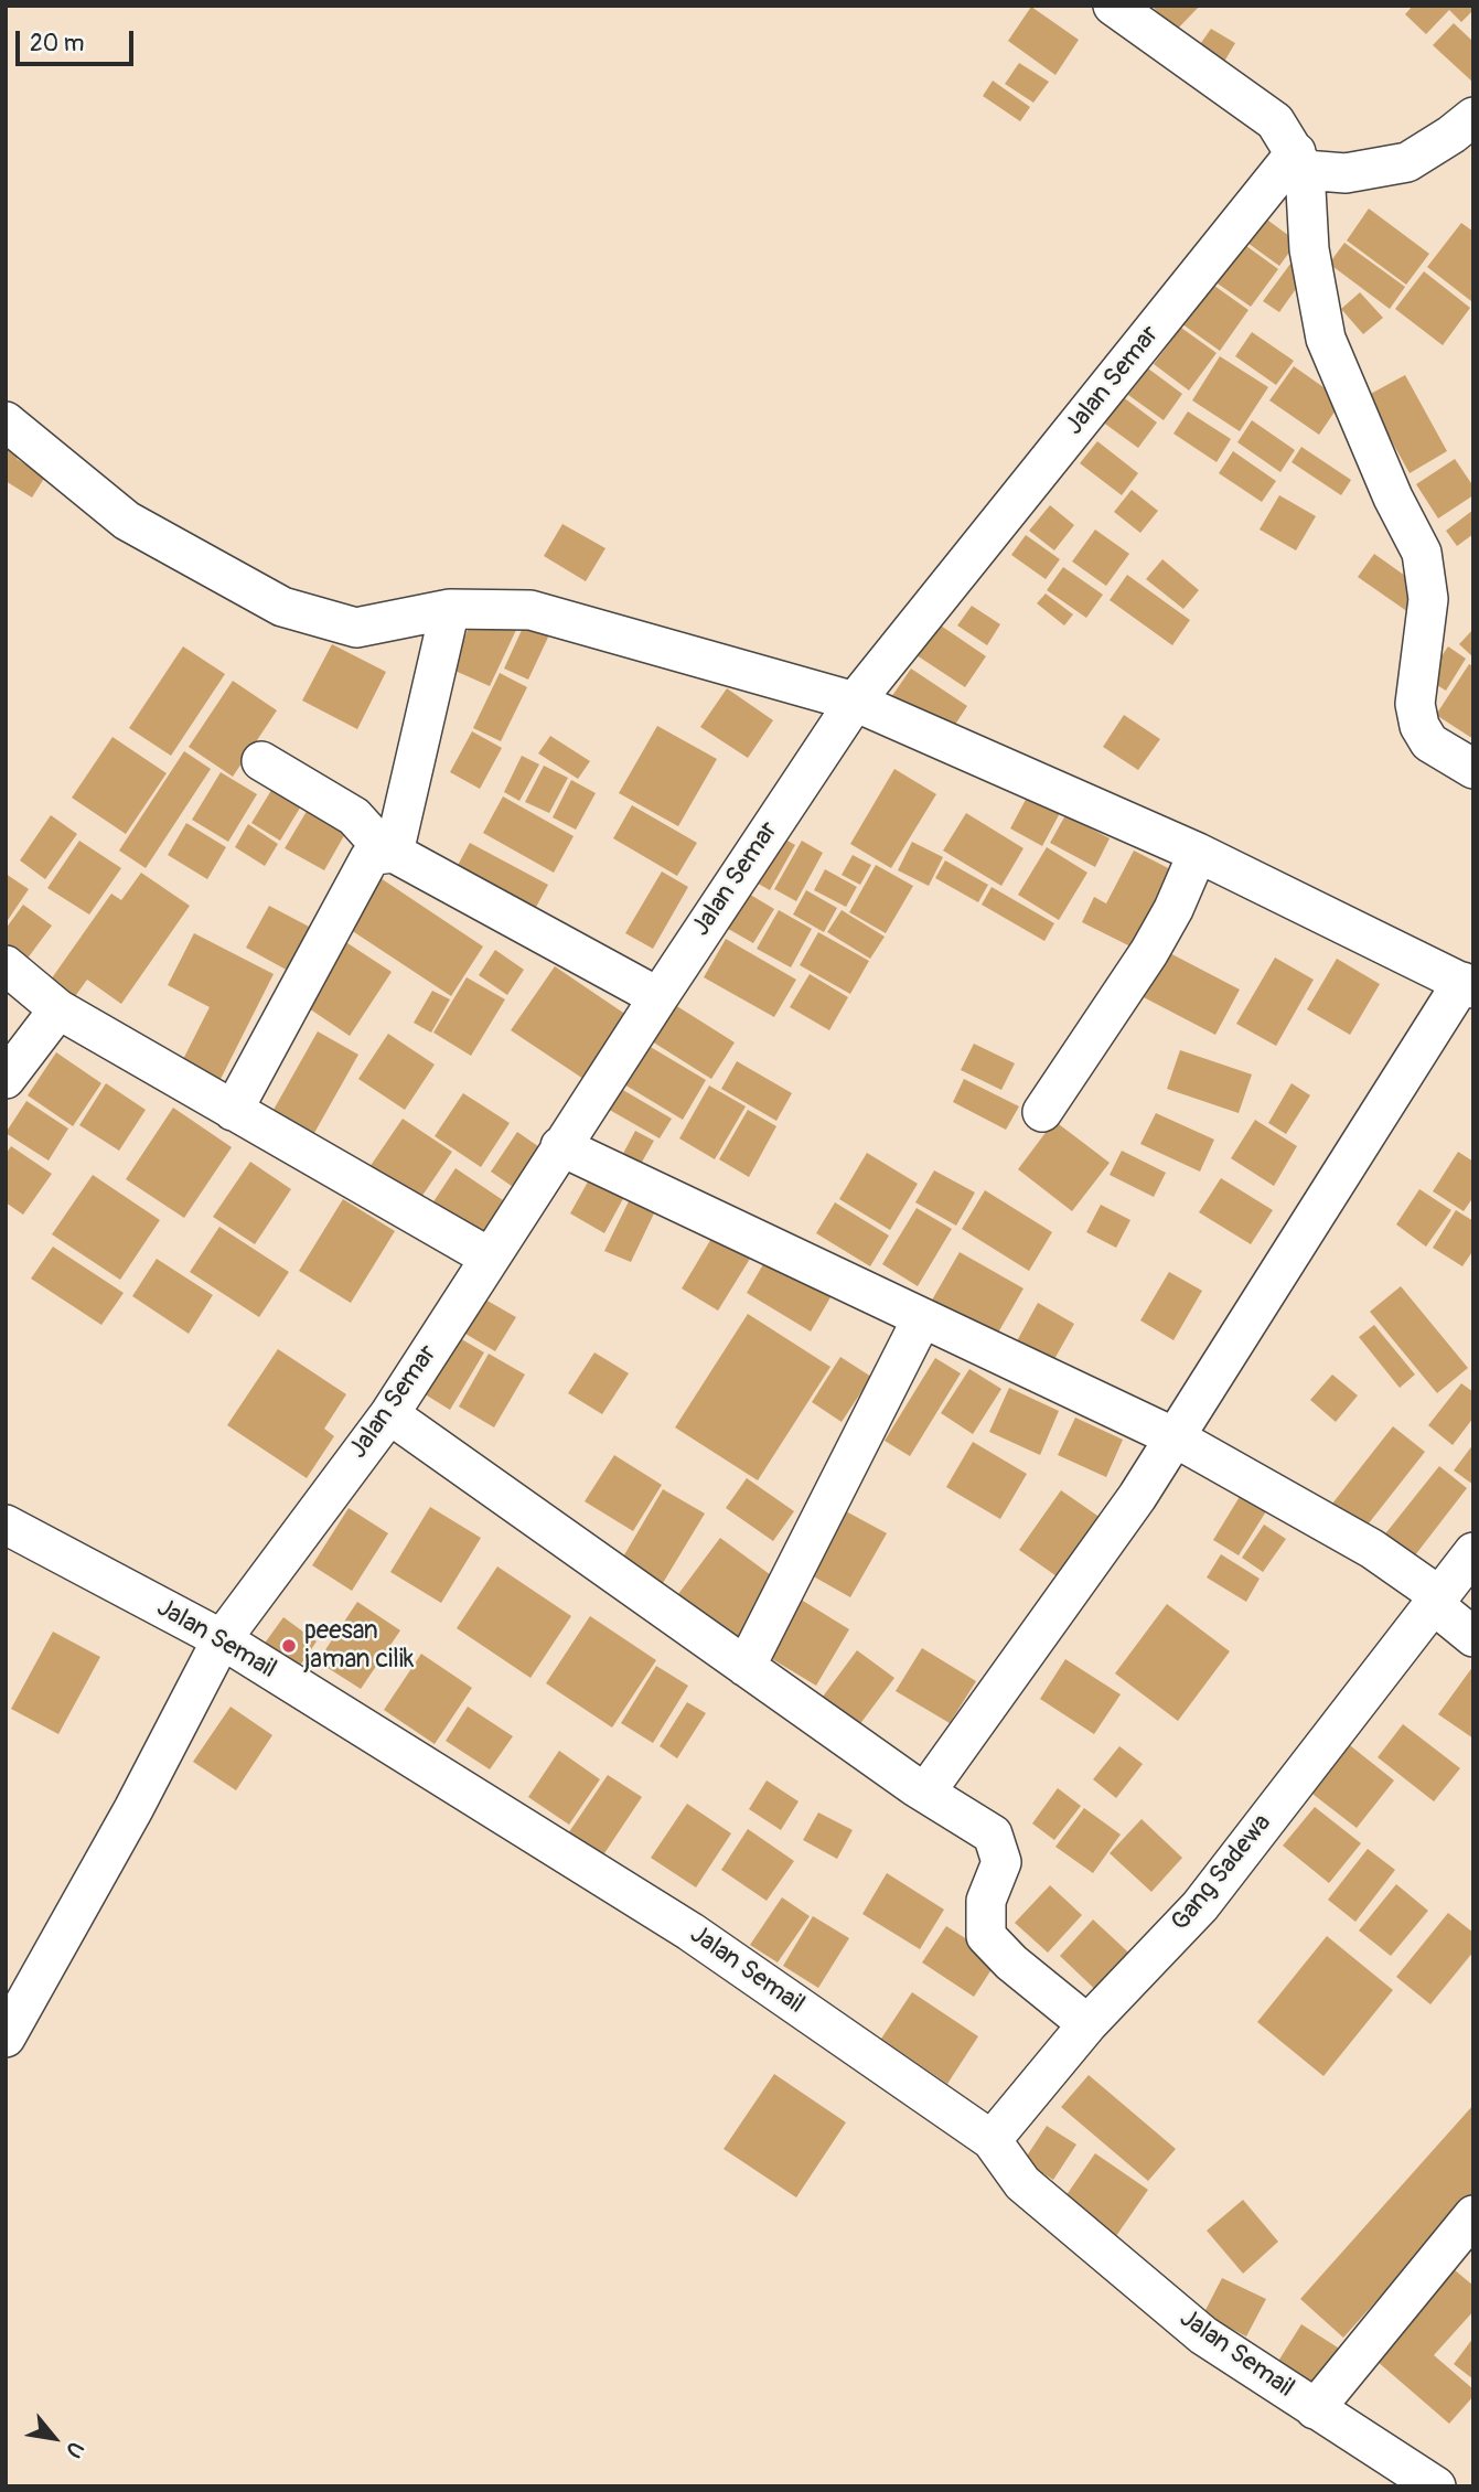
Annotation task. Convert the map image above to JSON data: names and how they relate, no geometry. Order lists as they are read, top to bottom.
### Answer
{
  "streets": {
    "street": ["Jalan Semar", "Jalan Semail", "Gang Sadewa"]
  },
  "crossings": [
    ["Jalan Semar", "Jalan Semail"],
    ["Jalan Semail", "Gang Sadewa"]
  ],
  "places": ["peesan jaman cilik"],
  "scale_bar": "20 m",
  "north": "bottom right"
}
